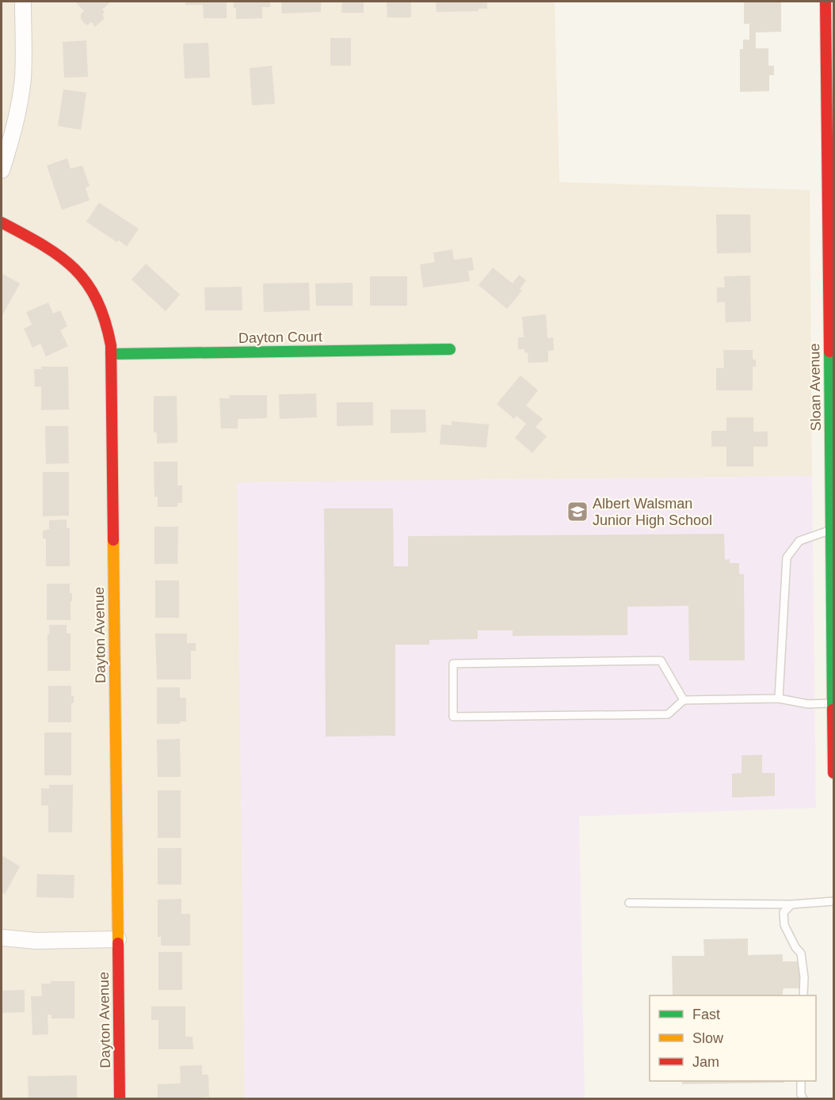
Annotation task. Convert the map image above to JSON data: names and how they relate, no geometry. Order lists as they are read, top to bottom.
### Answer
{
  "streets": {
    "street": ["Dayton Court", "Sloan Avenue", "Dayton Avenue"]
  },
  "crossings": [
    ["Dayton Court", "Dayton Avenue"]
  ],
  "places": {
    "school or university": ["Albert Walsman Junior High School"]
  },
  "legend": ["Fast", "Slow", "Jam"]
}
